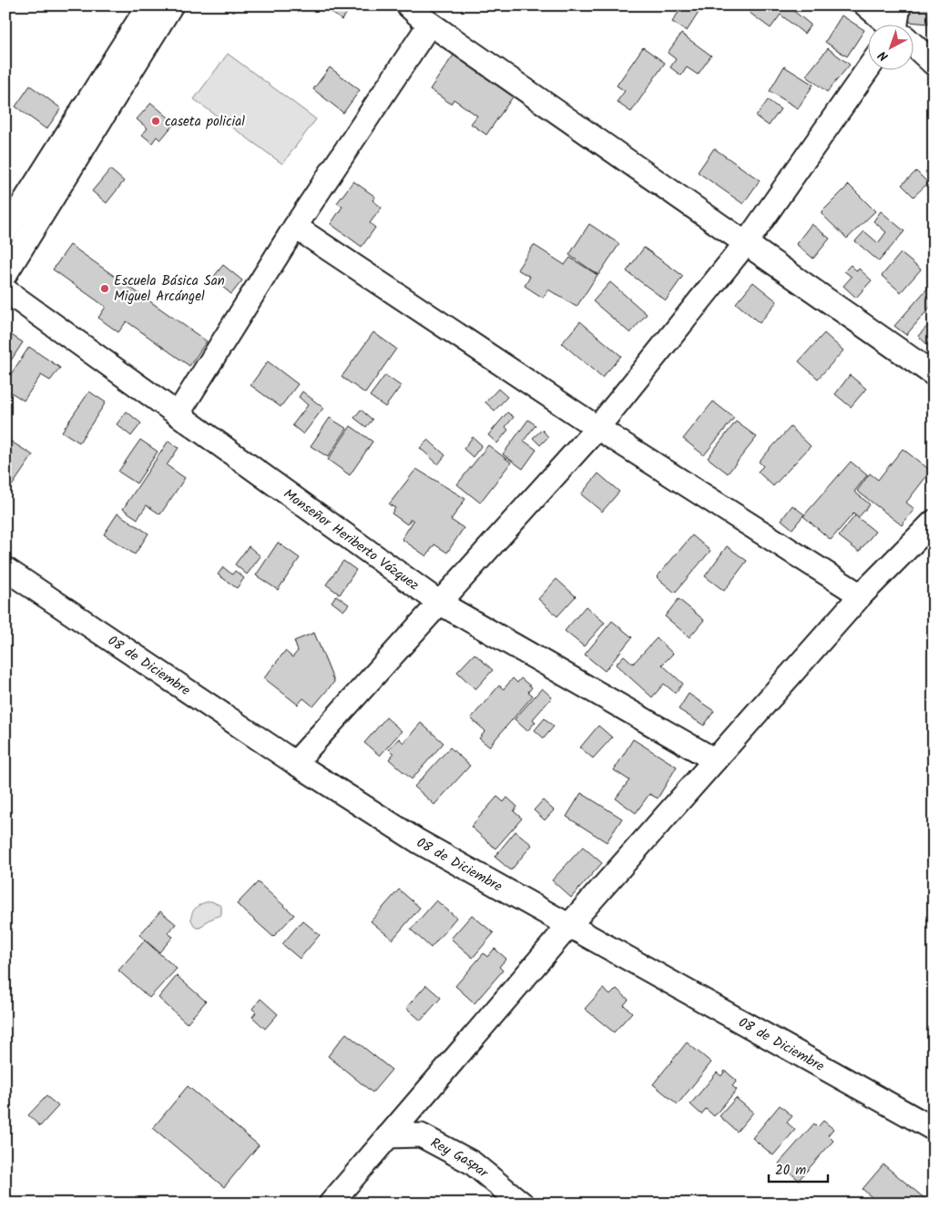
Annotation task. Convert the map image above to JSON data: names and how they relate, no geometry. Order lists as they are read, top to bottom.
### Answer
{
  "streets": {
    "street": ["Monseñor Heriberto Vázquez", "08 de Diciembre", "Rey Gaspar"]
  },
  "places": ["caseta policial", "Escuela Básica San Miguel Arcángel"],
  "scale_bar": "20 m",
  "north": "bottom left"
}
